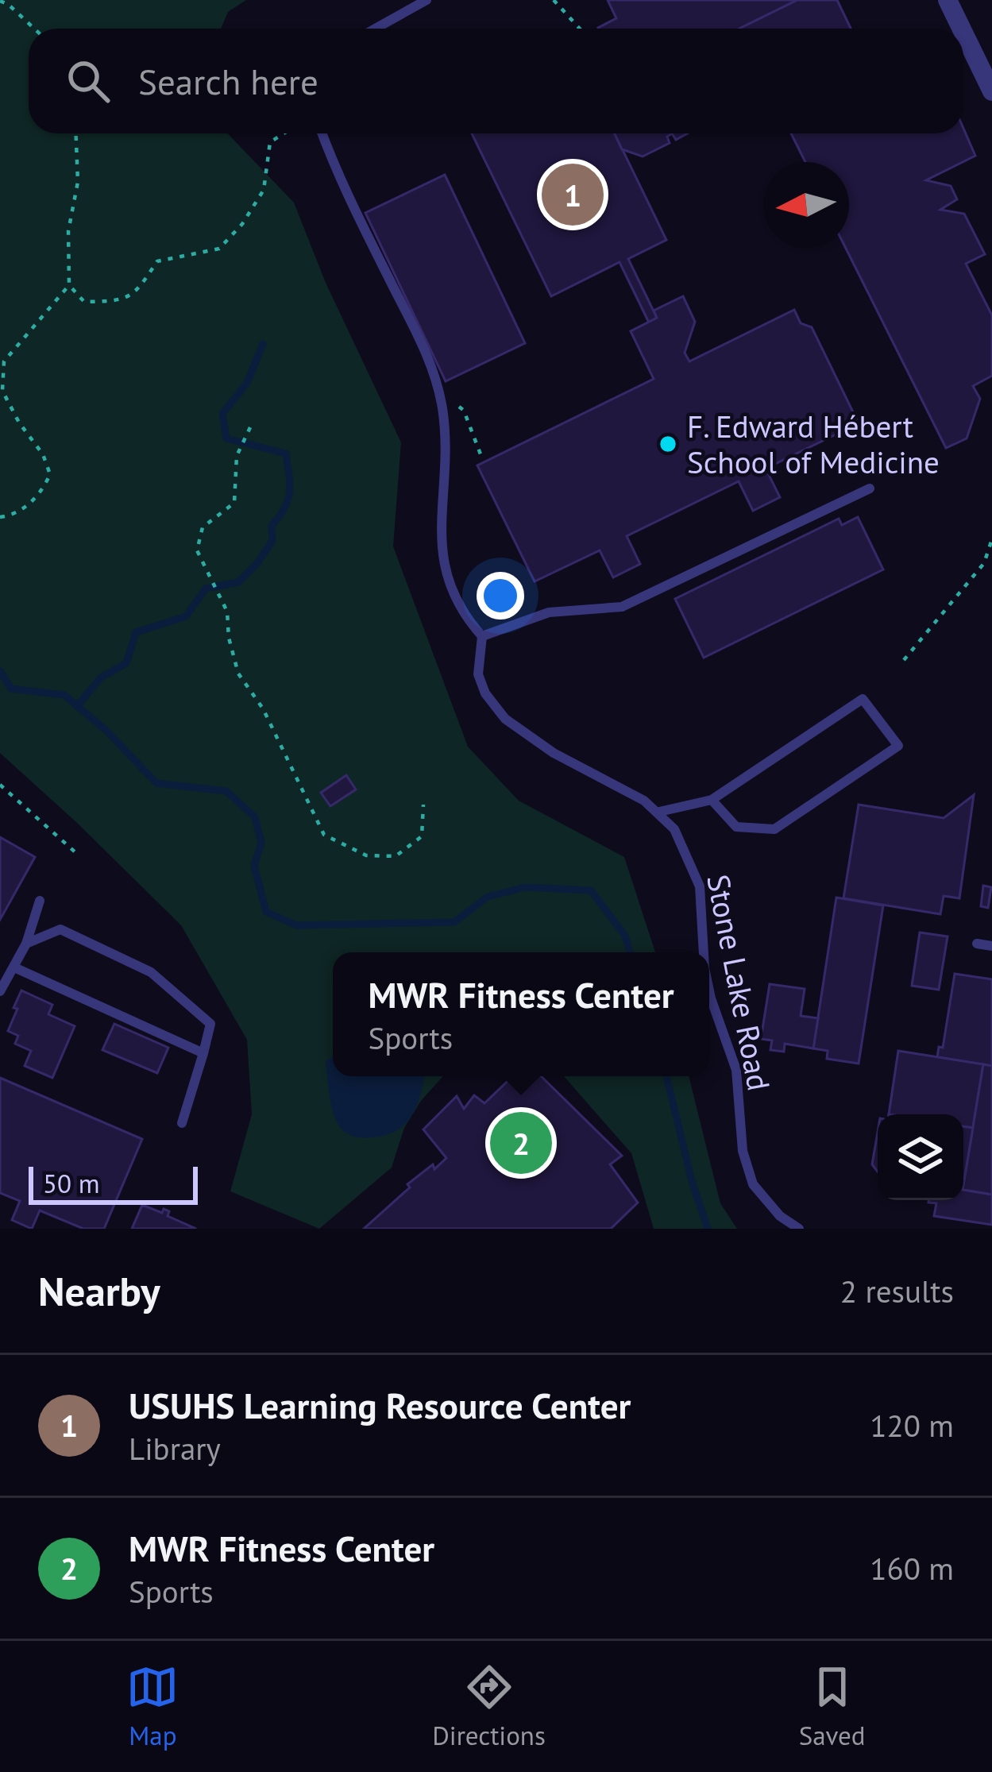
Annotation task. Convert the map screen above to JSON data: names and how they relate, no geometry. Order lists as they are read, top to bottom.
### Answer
{
  "streets": {
    "lane": ["Stone Lake Road"]
  },
  "places": ["F. Edward Hébert School of Medicine"],
  "scale_bar": "50 m",
  "north": "left",
  "page": {
    "search": "Search here",
    "pins": ["1", "2"],
    "popup": ["MWR Fitness Center", "Sports"],
    "scale": "50 m",
    "heading": ["Nearby", "2 results"],
    "list": [
      {
        "mark": "1",
        "name": "USUHS Learning Resource Center",
        "note": "Library",
        "value": "120 m"
      },
      {
        "mark": "2",
        "name": "MWR Fitness Center",
        "note": "Sports",
        "value": "160 m"
      }
    ],
    "nav": ["Map", "Directions", "Saved"]
  }
}
